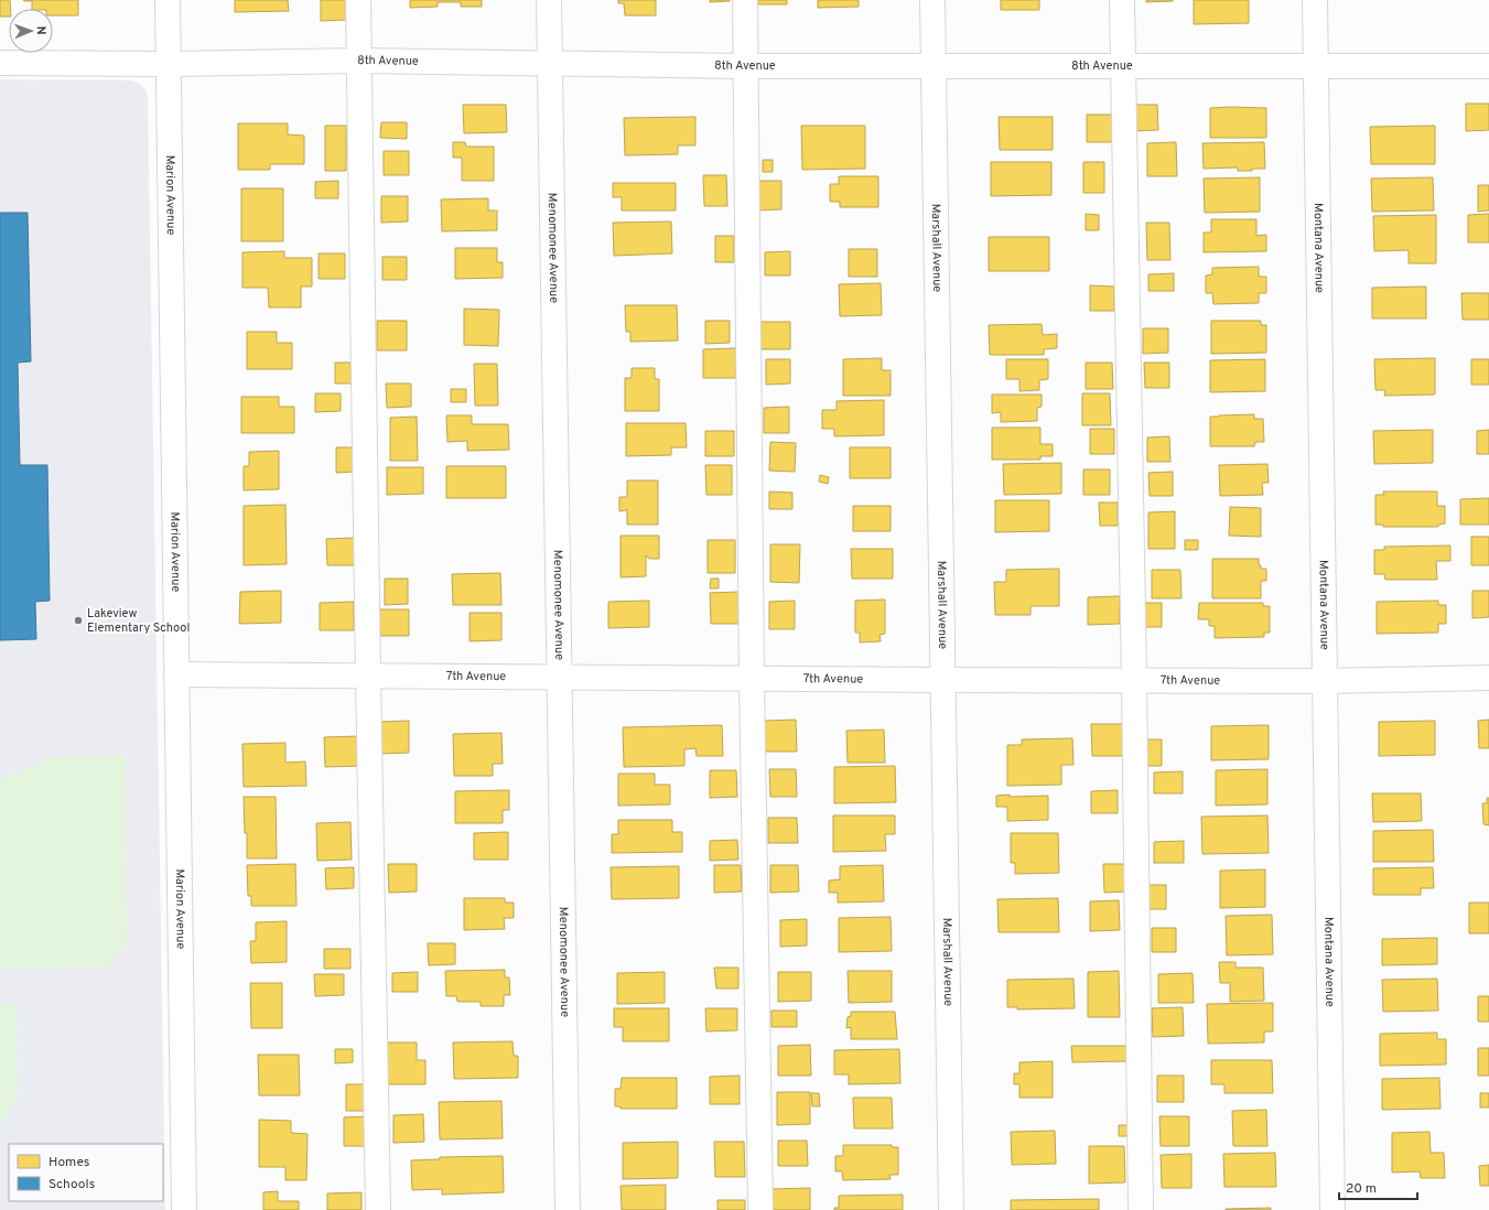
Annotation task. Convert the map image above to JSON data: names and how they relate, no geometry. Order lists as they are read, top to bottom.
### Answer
{
  "streets": {
    "street": [
      "8th Avenue",
      "Marion Avenue",
      "Menomonee Avenue",
      "Marshall Avenue",
      "Montana Avenue",
      "7th Avenue"
    ]
  },
  "crossings": [
    ["8th Avenue", "Marion Avenue"],
    ["8th Avenue", "Menomonee Avenue"],
    ["8th Avenue", "Marshall Avenue"],
    ["8th Avenue", "Montana Avenue"],
    ["Marion Avenue", "7th Avenue"],
    ["Menomonee Avenue", "7th Avenue"],
    ["Marshall Avenue", "7th Avenue"],
    ["Montana Avenue", "7th Avenue"]
  ],
  "places": ["Lakeview Elementary School"],
  "legend": ["Homes", "Schools"],
  "scale_bar": "20 m",
  "north": "right"
}
